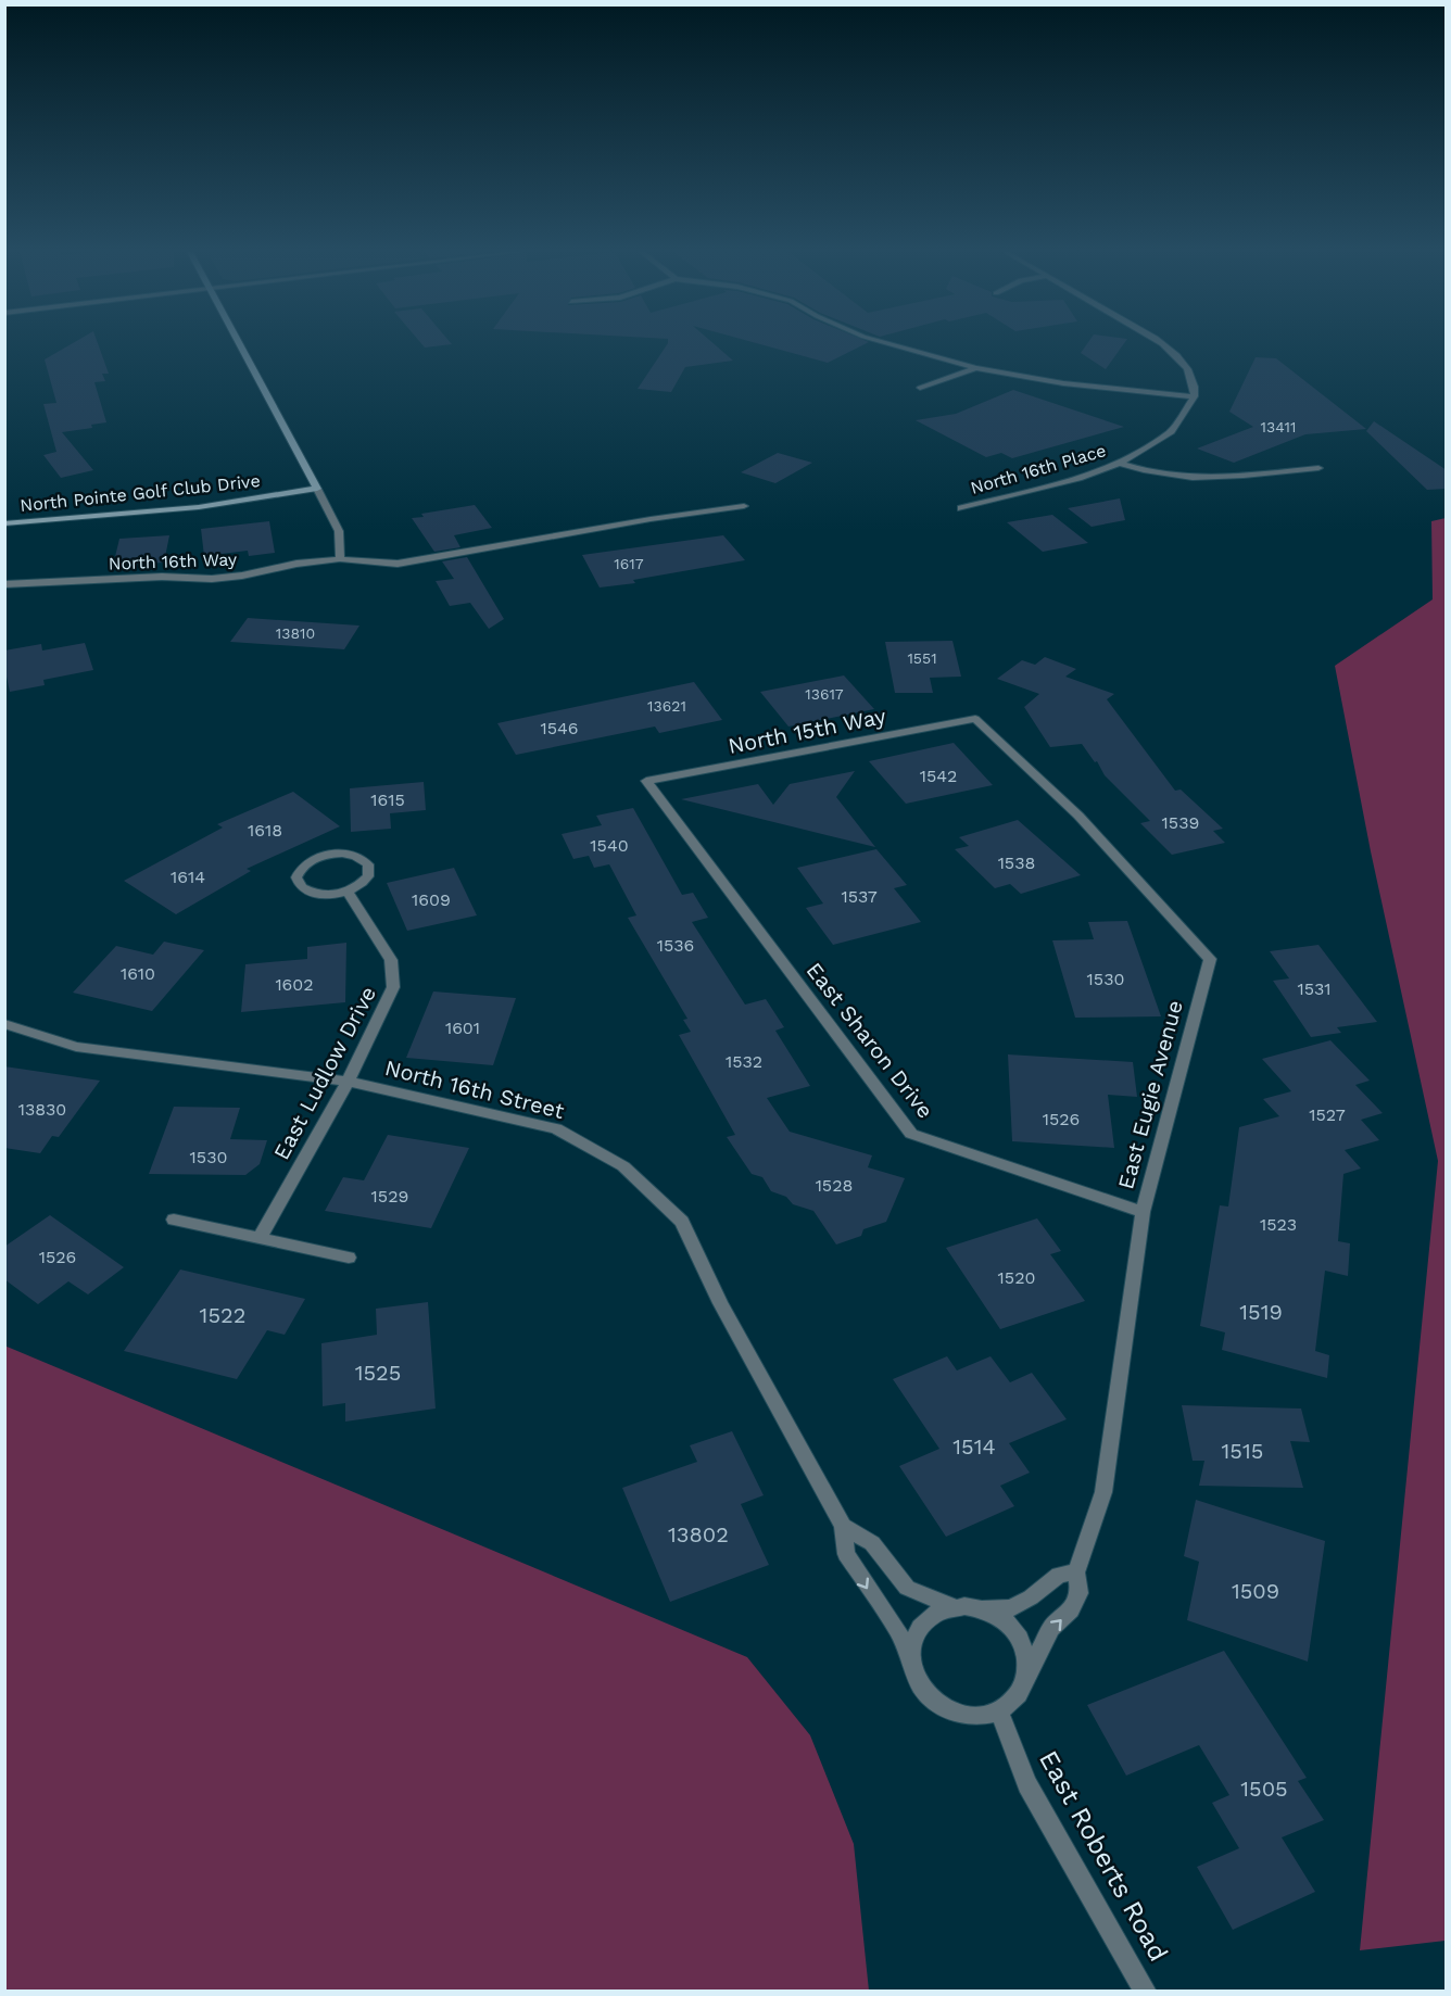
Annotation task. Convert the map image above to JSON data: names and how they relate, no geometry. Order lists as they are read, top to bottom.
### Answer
{
  "streets": {
    "street": [
      "North 16th Place",
      "North Pointe Golf Club Drive",
      "North 16th Way",
      "North 15th Way",
      "East Sharon Drive",
      "East Ludlow Drive",
      "North 16th Street",
      "East Eugie Avenue",
      "East Roberts Road"
    ]
  },
  "crossings": [
    ["North 15th Way", "East Sharon Drive"],
    ["North 15th Way", "East Eugie Avenue"],
    ["East Sharon Drive", "East Eugie Avenue"],
    ["East Ludlow Drive", "North 16th Street"],
    ["North 16th Street", "East Eugie Avenue"],
    ["North 16th Street", "East Roberts Road"],
    ["East Eugie Avenue", "East Roberts Road"]
  ],
  "house_numbers": [
    "13411",
    "1617",
    "13810",
    "1551",
    "13617",
    "13621",
    "1546",
    "1542",
    "1615",
    "1539",
    "1618",
    "1540",
    "1538",
    "1614",
    "1537",
    "1609",
    "1536",
    "1610",
    "1530",
    "1602",
    "1531",
    "1601",
    "1532",
    "13830",
    "1527",
    "1526",
    "1530",
    "1528",
    "1529",
    "1523",
    "1526",
    "1520",
    "1519",
    "1522",
    "1525",
    "1514",
    "1515",
    "13802",
    "1509",
    "1505"
  ]
}
